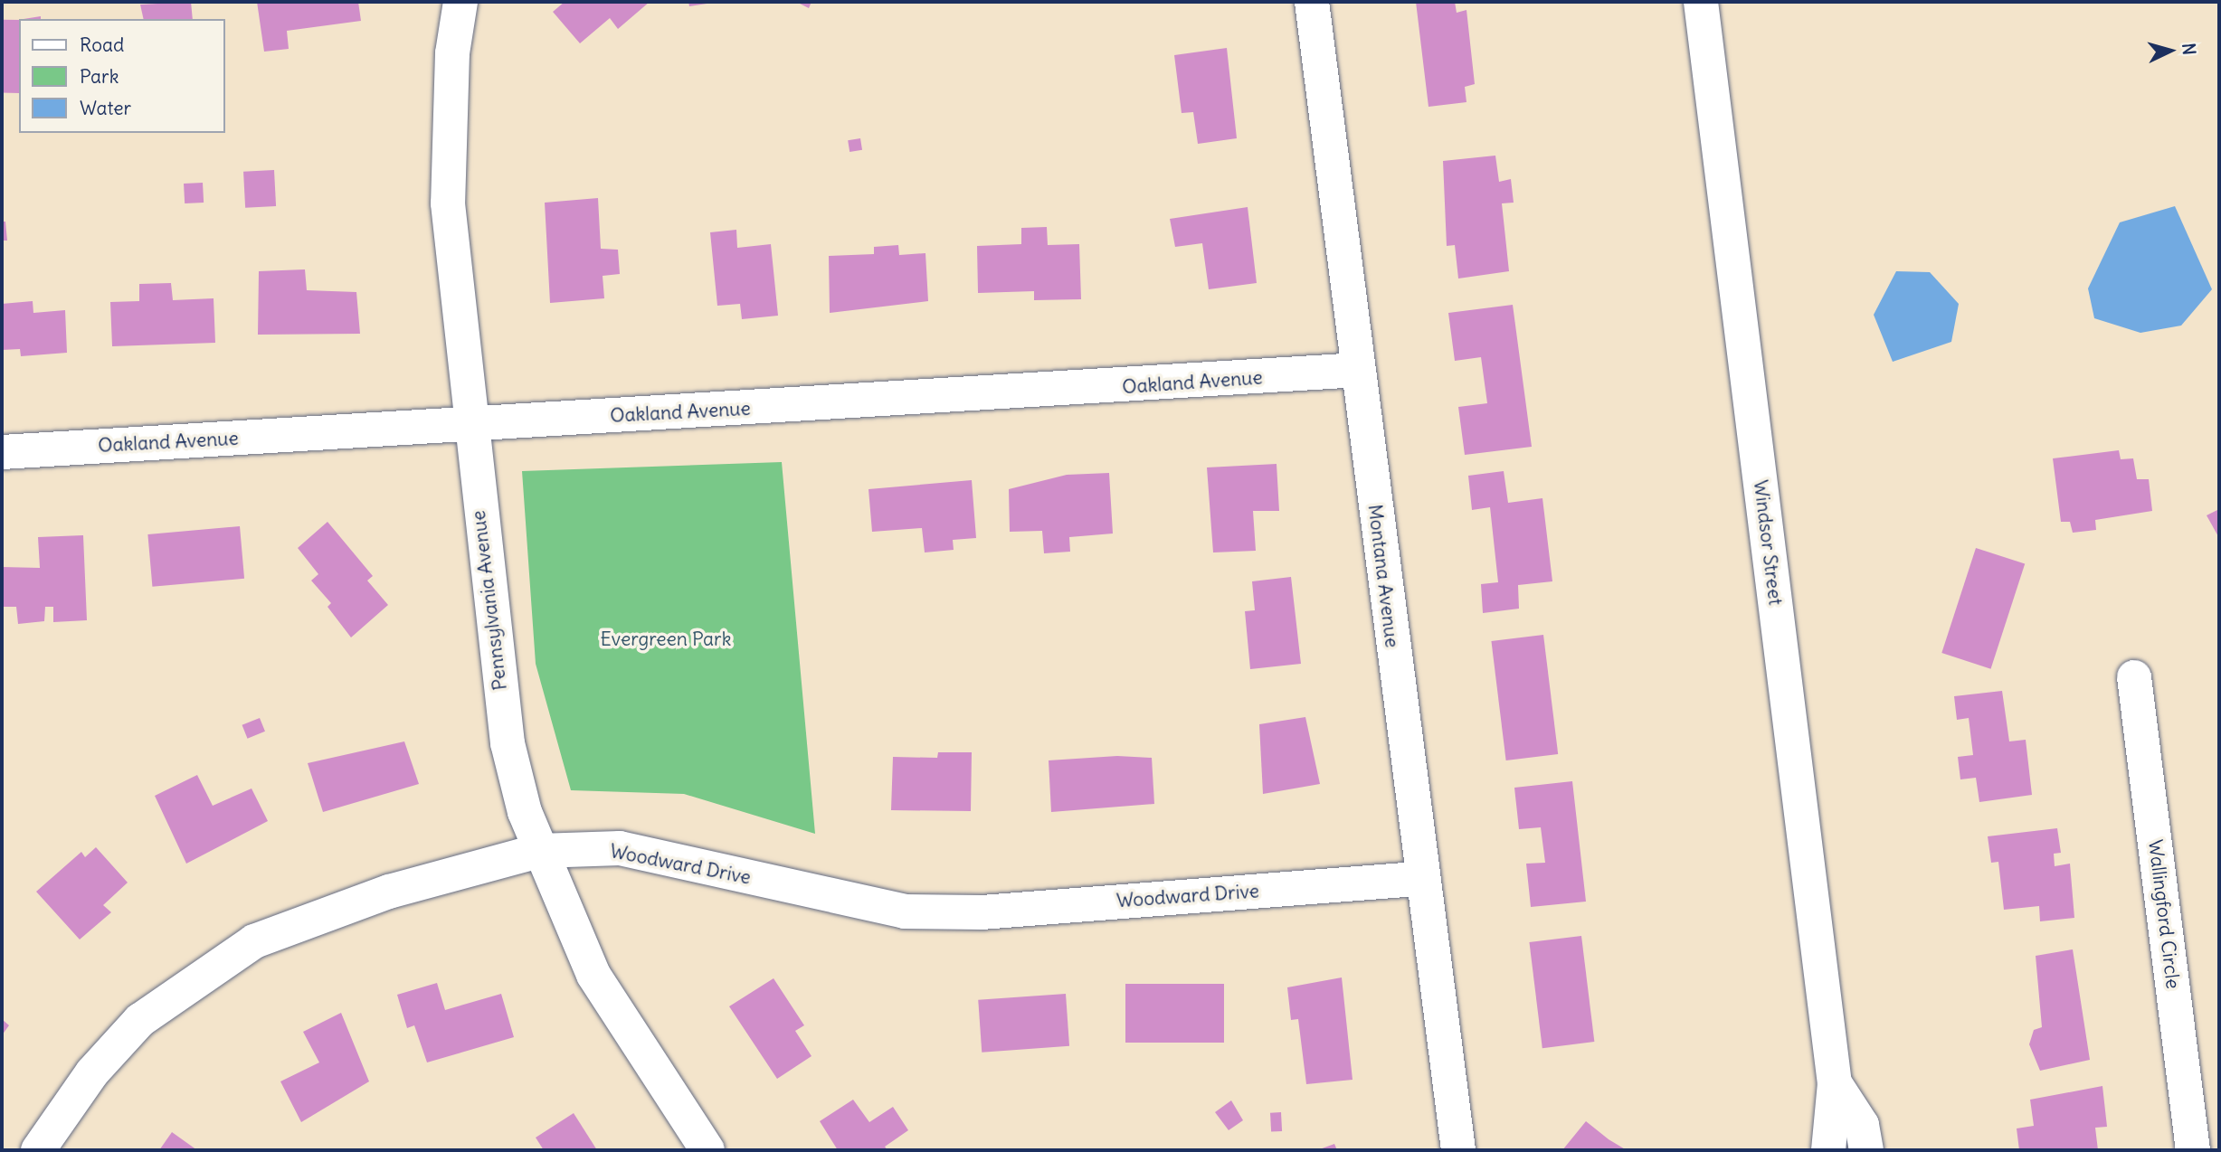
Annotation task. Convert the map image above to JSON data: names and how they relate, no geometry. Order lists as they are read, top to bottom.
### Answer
{
  "streets": {
    "street": [
      "Oakland Avenue",
      "Windsor Street",
      "Montana Avenue",
      "Pennsylvania Avenue",
      "Woodward Drive",
      "Wallingford Circle"
    ]
  },
  "crossings": [
    ["Oakland Avenue", "Montana Avenue"],
    ["Oakland Avenue", "Pennsylvania Avenue"],
    ["Montana Avenue", "Woodward Drive"],
    ["Pennsylvania Avenue", "Woodward Drive"]
  ],
  "parks": ["Evergreen Park"],
  "legend": ["Road", "Park", "Water"],
  "north": "right"
}
